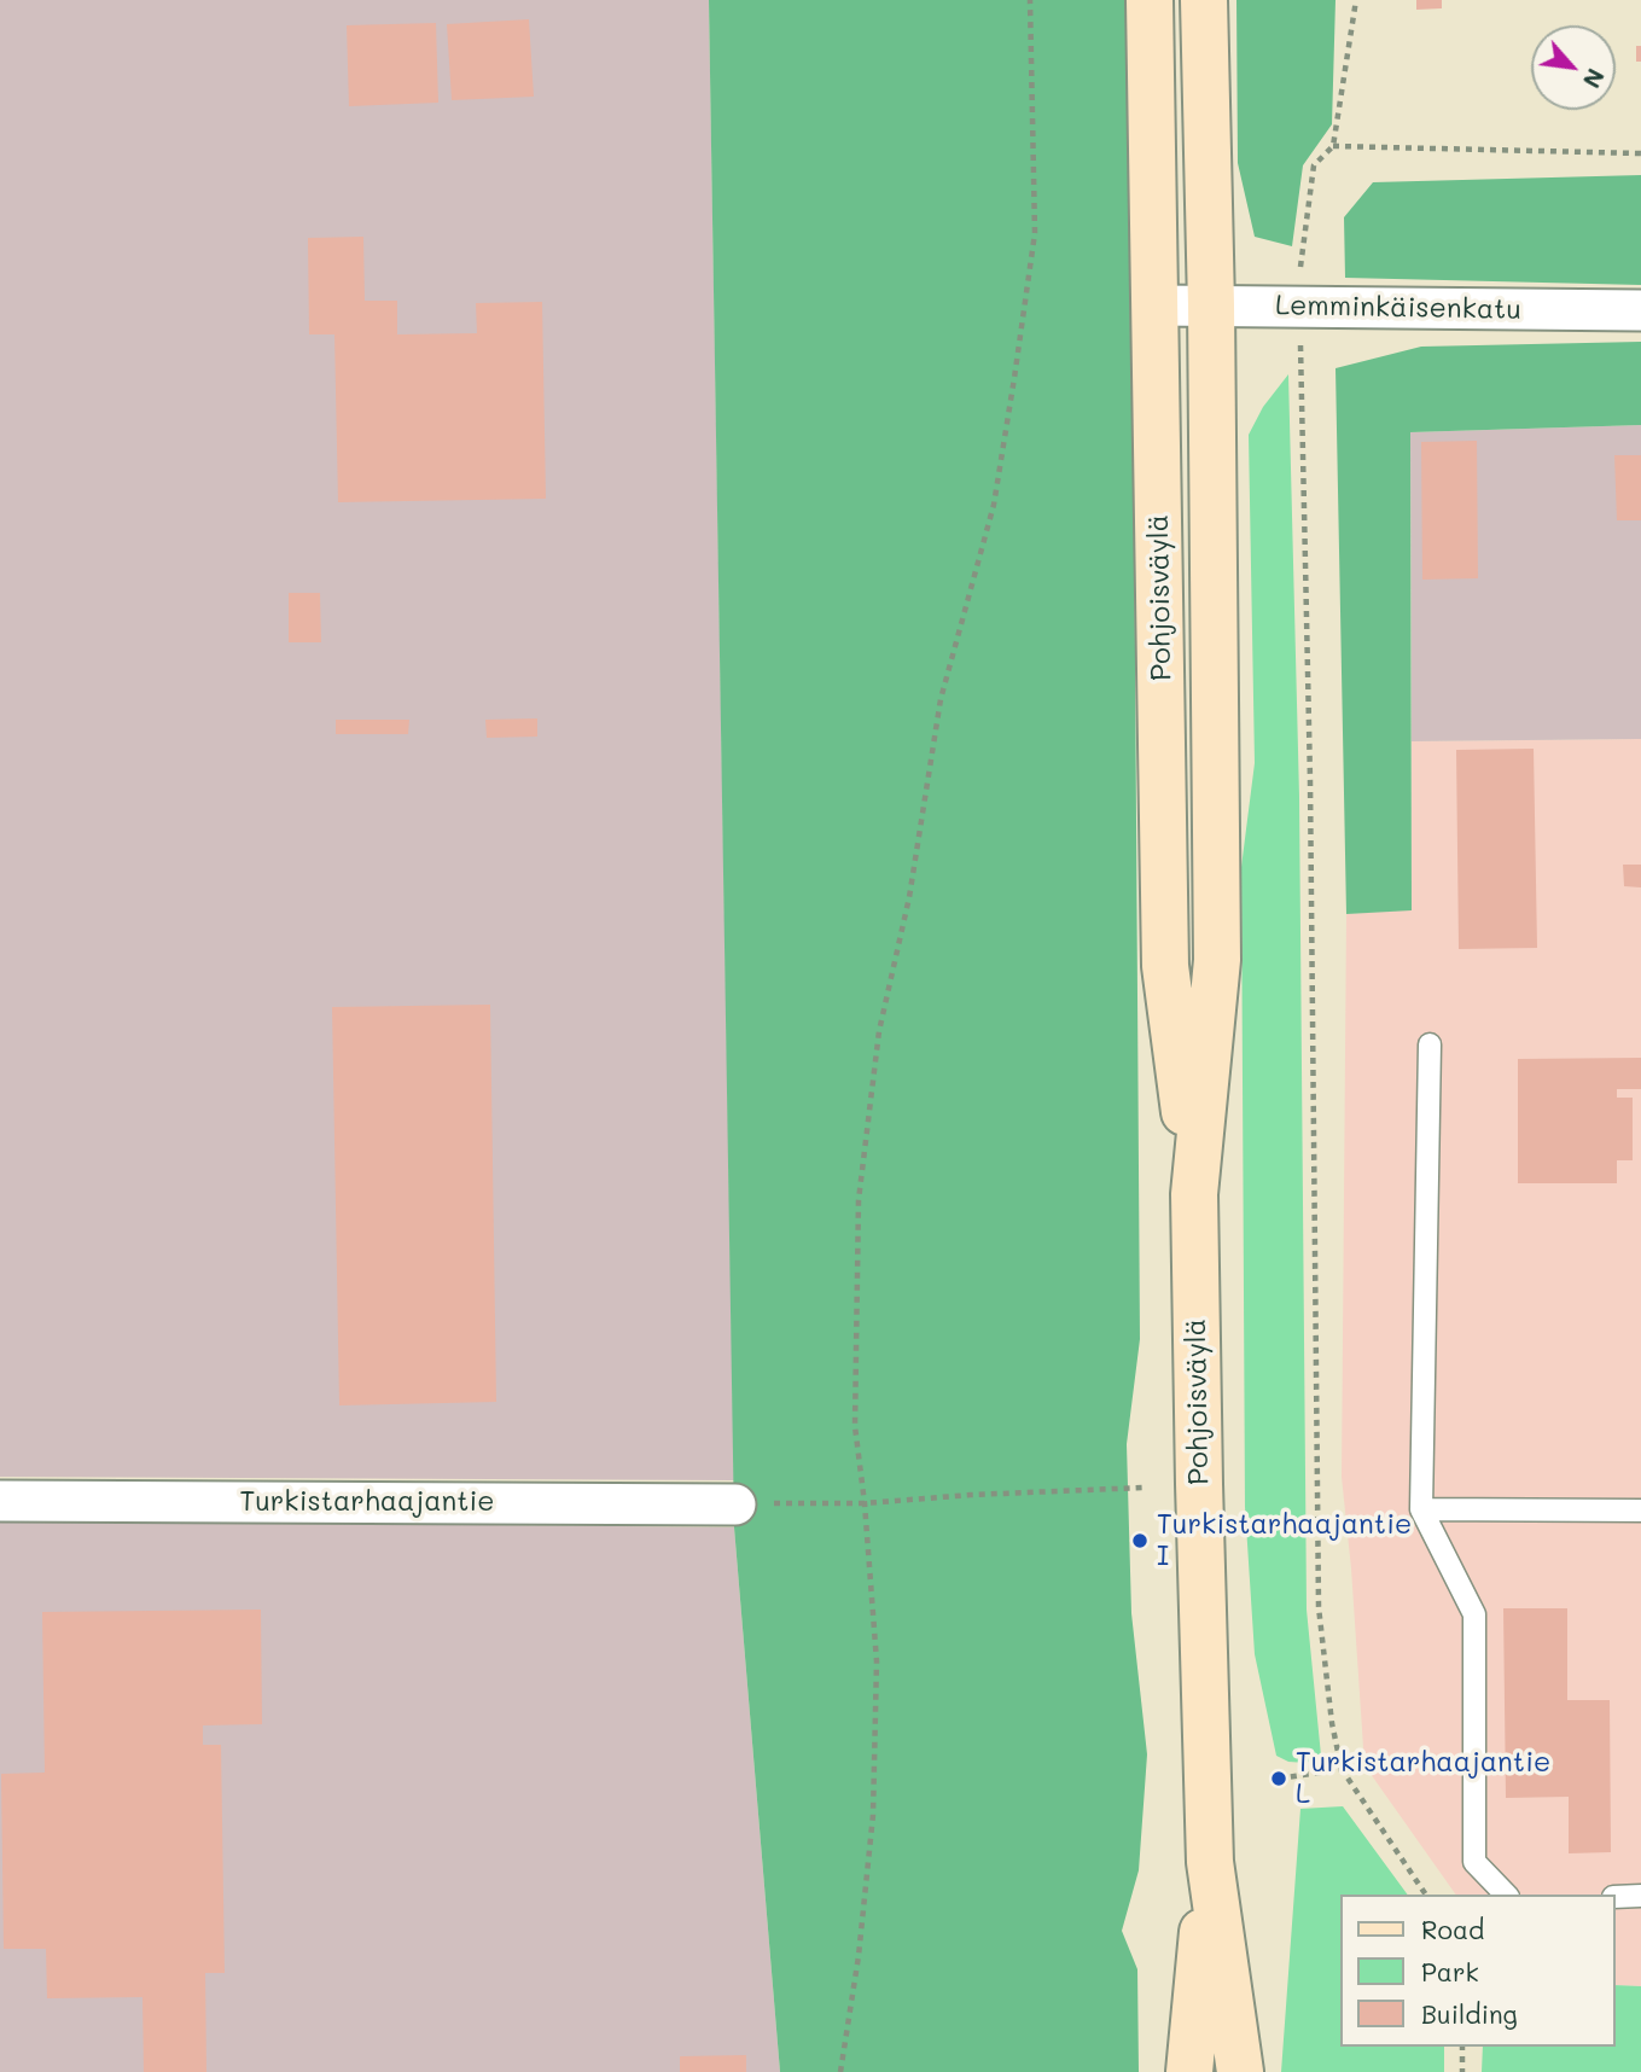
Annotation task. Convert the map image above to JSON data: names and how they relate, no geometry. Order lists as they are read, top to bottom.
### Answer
{
  "streets": {
    "main road": ["Pohjoisväylä"],
    "street": ["Lemminkäisenkatu", "Turkistarhaajantie"]
  },
  "crossings": [
    ["Lemminkäisenkatu", "Pohjoisväylä"]
  ],
  "places": ["Turkistarhaajantie I", "Turkistarhaajantie L"],
  "legend": ["Road", "Park", "Building"],
  "north": "bottom right"
}
